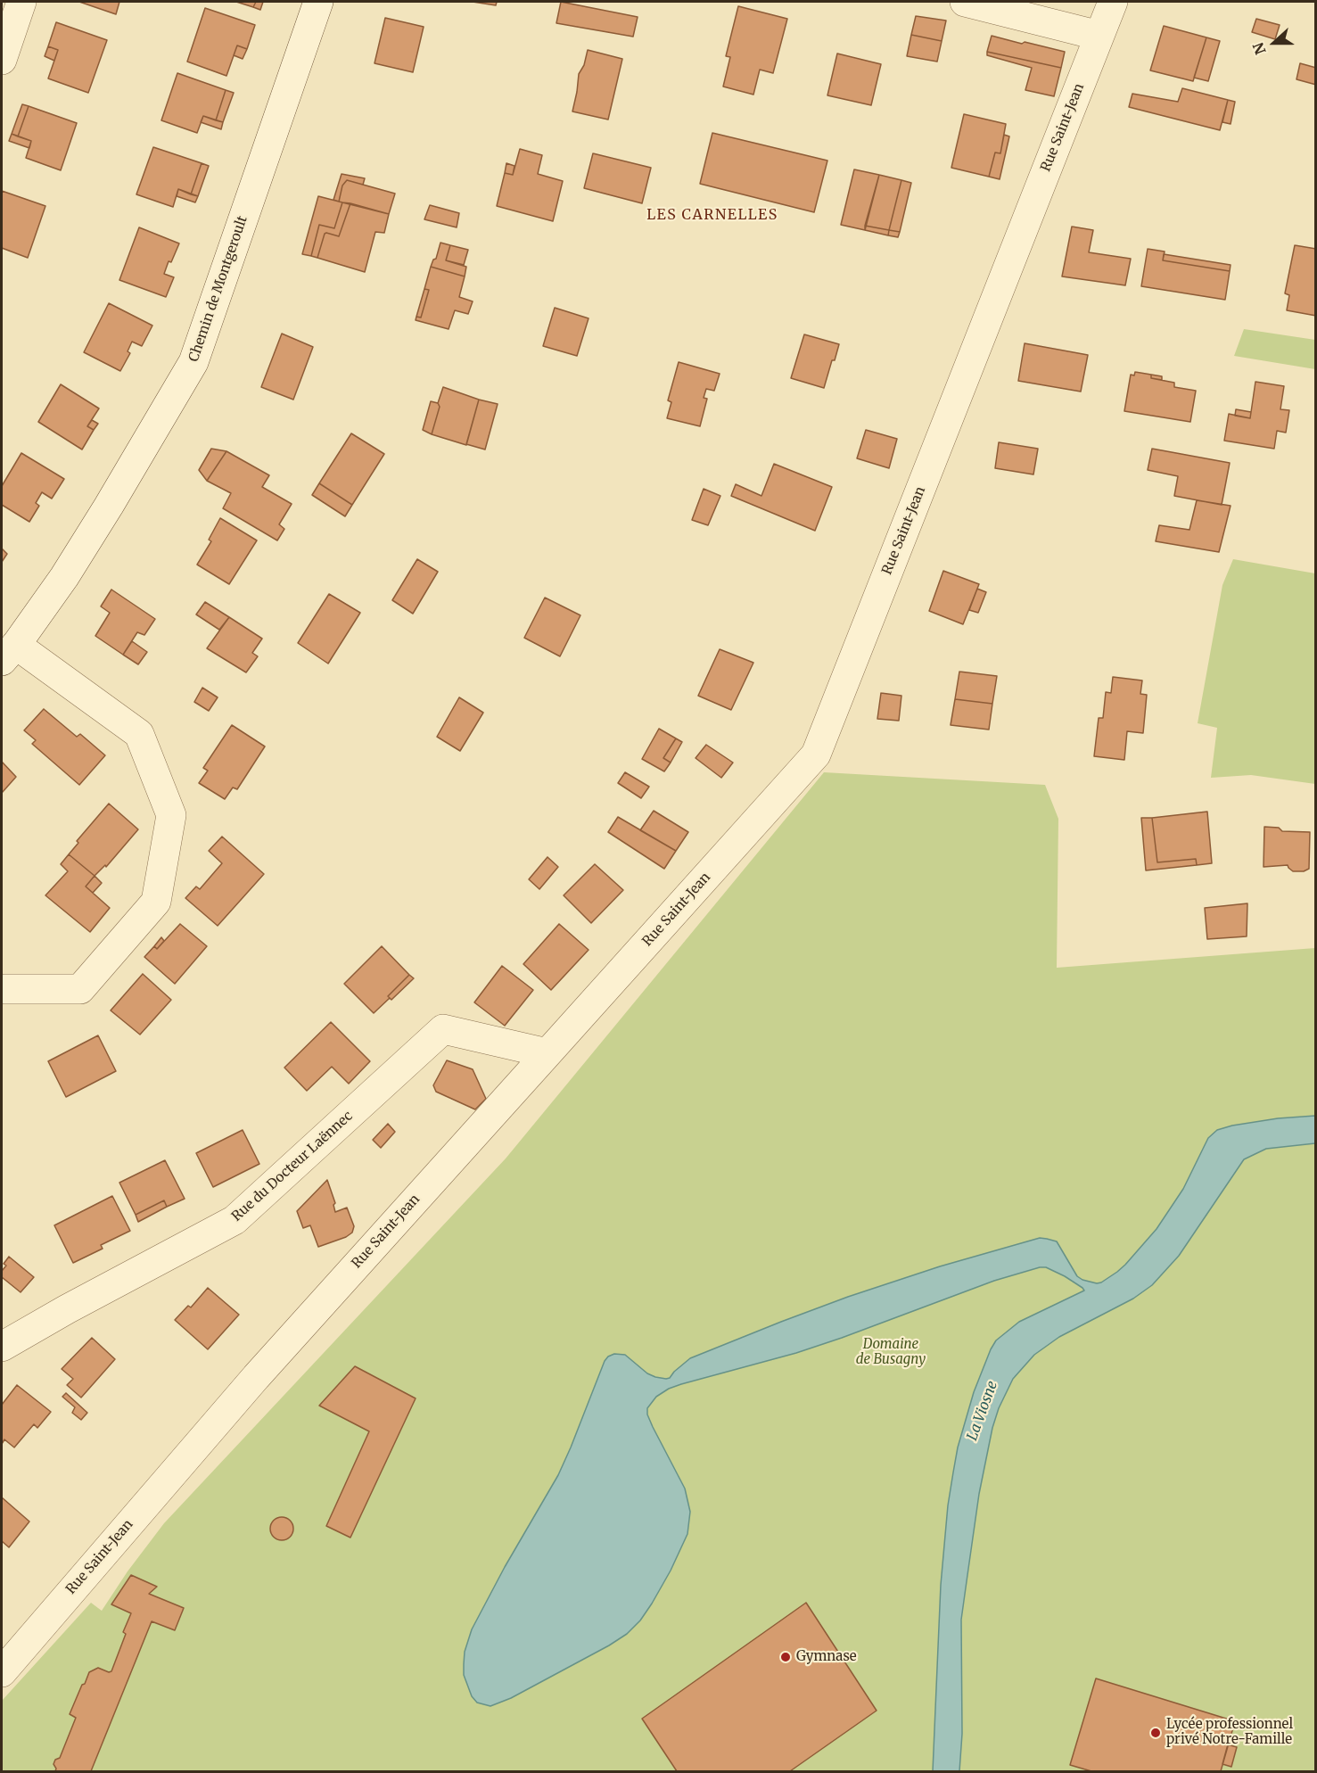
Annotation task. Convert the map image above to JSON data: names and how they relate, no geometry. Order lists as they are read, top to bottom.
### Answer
{
  "streets": {
    "street": ["Rue Saint-Jean", "Chemin de Montgeroult", "Rue du Docteur Laënnec"]
  },
  "crossings": [
    ["Rue Saint-Jean", "Rue du Docteur Laënnec"]
  ],
  "districts": ["LES CARNELLES"],
  "water": ["La Viosne"],
  "parks": ["Domaine de Busagny"],
  "places": ["Gymnase", "Lycée professionnel privé Notre-Famille"],
  "north": "left"
}
